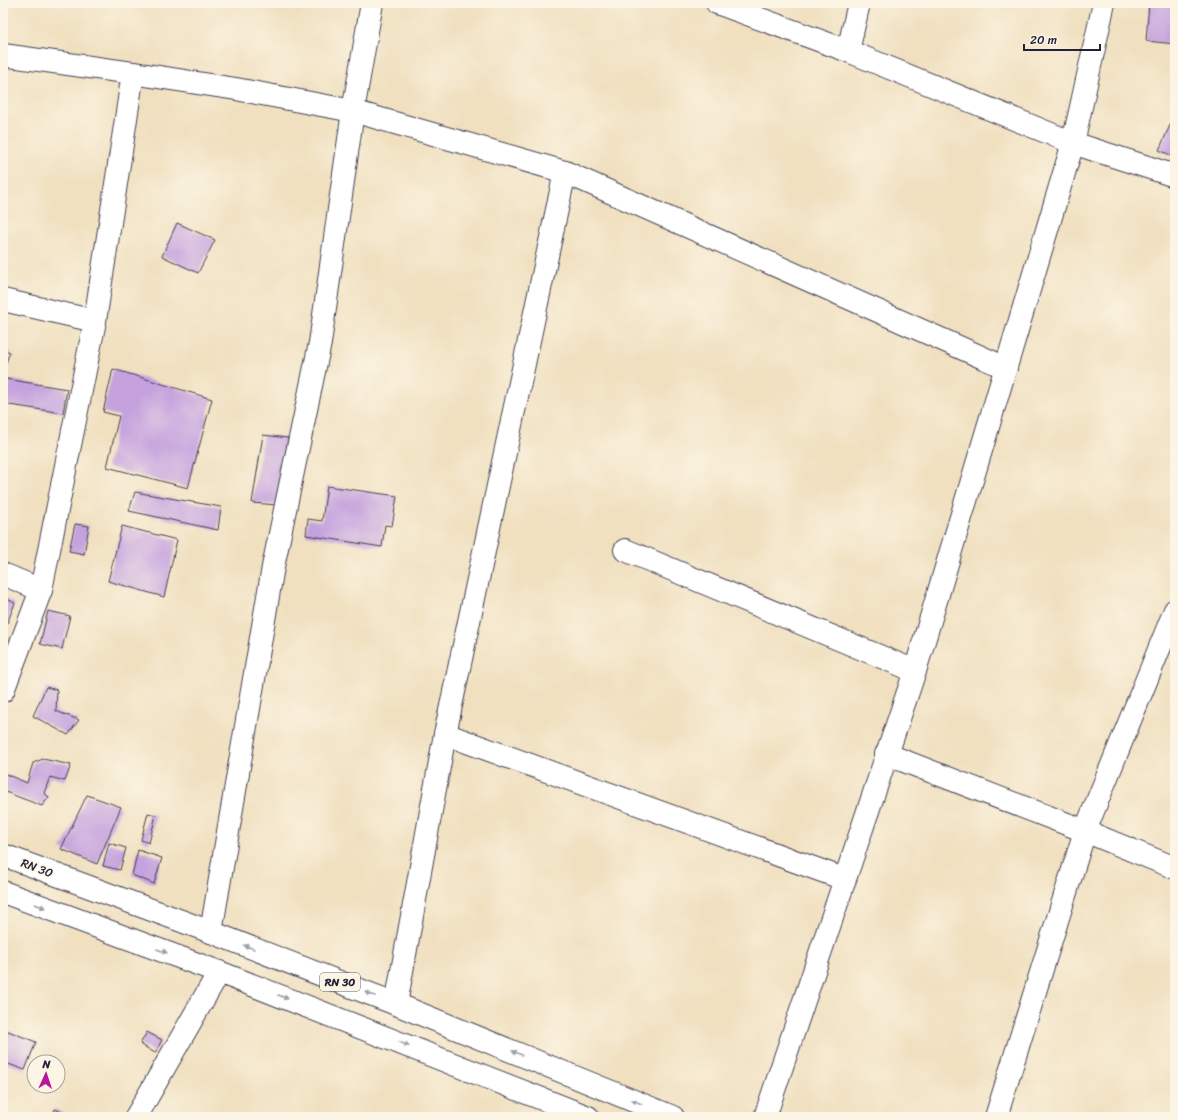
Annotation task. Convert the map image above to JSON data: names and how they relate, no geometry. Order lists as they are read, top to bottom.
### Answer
{
  "streets": {
    "street": ["RN 30"]
  },
  "scale_bar": "20 m",
  "north": "top"
}
